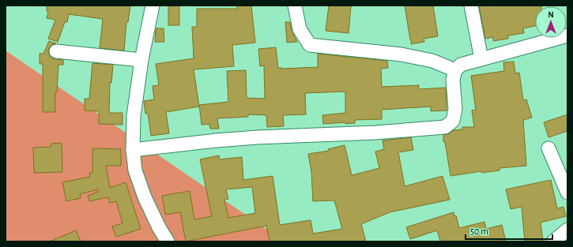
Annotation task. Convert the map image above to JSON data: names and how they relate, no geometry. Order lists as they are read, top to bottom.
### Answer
{
  "scale_bar": "50 m",
  "north": "top"
}
